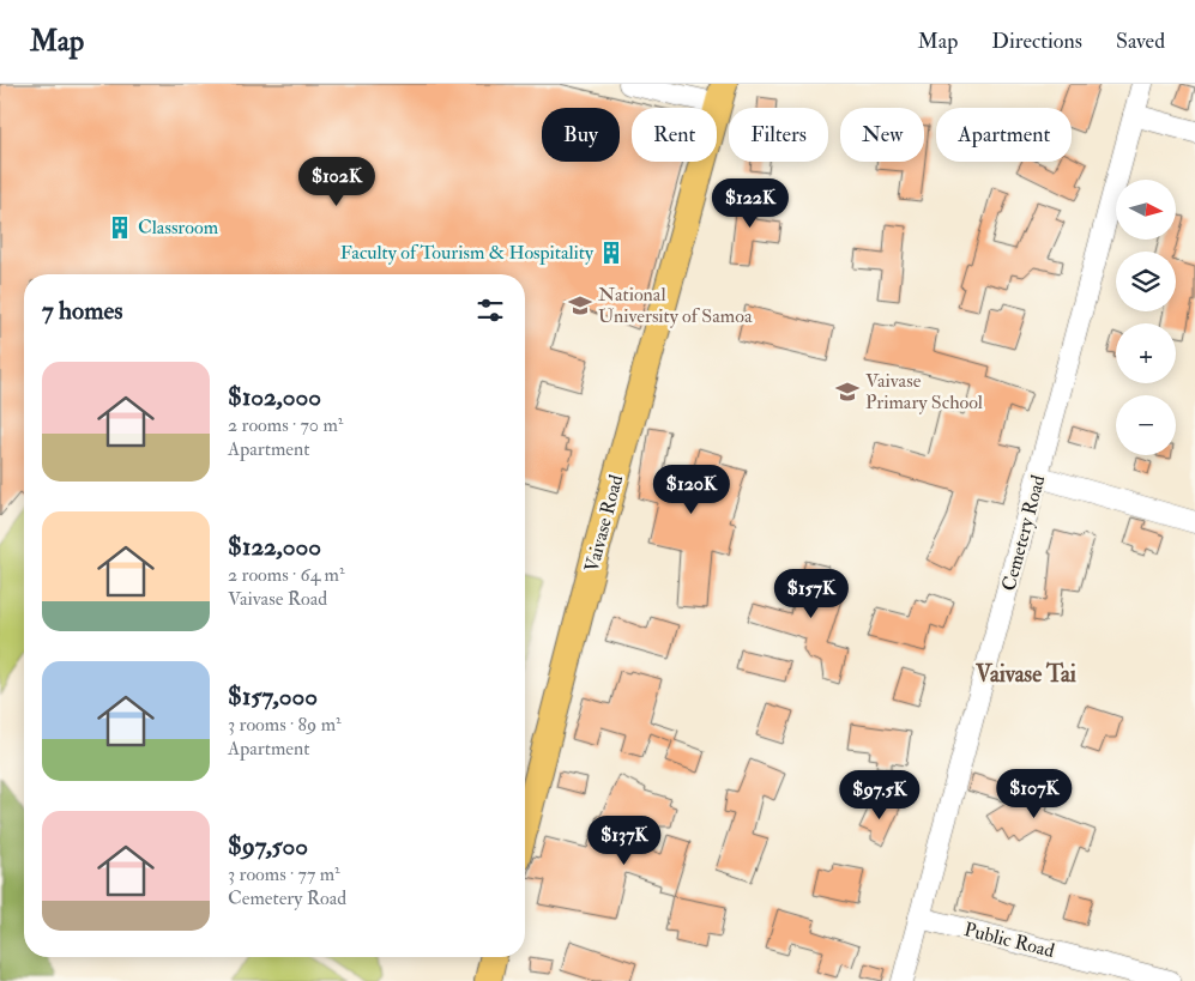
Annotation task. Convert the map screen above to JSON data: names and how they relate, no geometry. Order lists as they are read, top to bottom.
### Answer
{
  "streets": {
    "main road": ["Vaivase Road"],
    "street": ["Cemetery Road", "Public Road"]
  },
  "crossings": [
    ["Cemetery Road", "Public Road"]
  ],
  "districts": ["Vaivase Tai"],
  "places": {
    "building": ["Classroom", "Faculty of Tourism & Hospitality"],
    "school or university": ["National University of Samoa", "Vaivase Primary School"]
  },
  "north": "right",
  "page": {
    "header": "Map",
    "nav": ["Map", "Directions", "Saved"],
    "chip": [
      "Buy",
      "Rent",
      "Filters",
      "New",
      "Apartment"
    ],
    "price": [
      "$102K",
      "$122K",
      "$120K",
      "$157K",
      "$107K",
      "$97.5K",
      "$137K"
    ],
    "map_buttons": ["+", "−"],
    "heading": "7 homes",
    "list": [
      {
        "name": "$102,000",
        "note": "2 rooms · 70 m² · Apartment"
      },
      {
        "name": "$122,000",
        "note": "2 rooms · 64 m² · Vaivase Road"
      },
      {
        "name": "$157,000",
        "note": "3 rooms · 89 m² · Apartment"
      },
      {
        "name": "$97,500",
        "note": "3 rooms · 77 m² · Cemetery Road"
      }
    ]
  }
}
